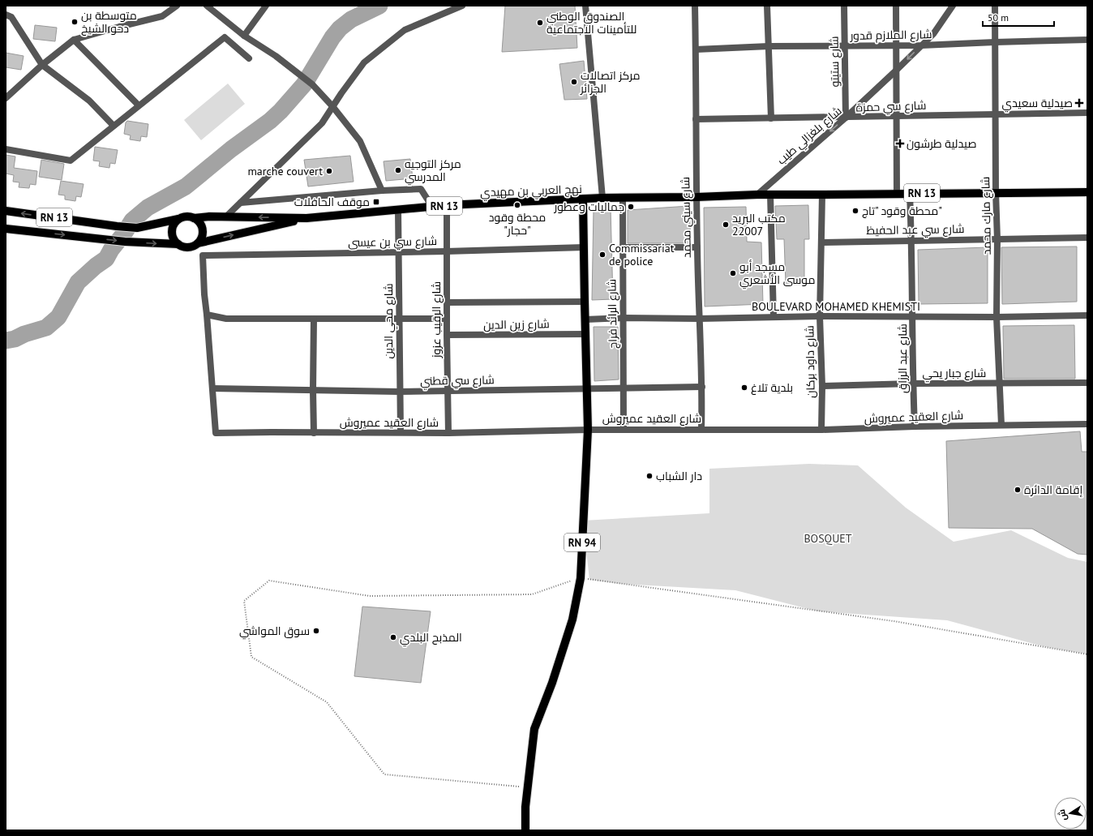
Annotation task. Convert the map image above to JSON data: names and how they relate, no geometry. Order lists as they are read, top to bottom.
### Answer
{
  "streets": {
    "main road": ["نهج العربي بن مهيدي", "RN 13", "RN 94"],
    "street": [
      "شارع الملازم قدور",
      "شارع ستيتو",
      "شارع سي حمزة",
      "شارع بلغزالي طيب",
      "شارع مارك محمد",
      "شارع سيني محمد",
      "شارع سي عبد الحفيظ",
      "شارع سي بن عيسى",
      "BOULEVARD MOHAMED KHEMISTI",
      "شارع الرائد فراج",
      "شارع الرقيب عزوز",
      "شارع محي الدين",
      "شارع زين الدين",
      "شارع عبد الرزاق",
      "شارع داود بركان",
      "شارع جبار يحي",
      "شارع سي قطني",
      "شارع العقيد عميروش"
    ]
  },
  "crossings": [
    ["شارع الملازم قدور", "شارع ستيتو"],
    ["شارع الملازم قدور", "شارع بلغزالي طيب"],
    ["شارع الملازم قدور", "شارع مارك محمد"],
    ["شارع الملازم قدور", "شارع سيني محمد"],
    ["شارع ستيتو", "شارع سي حمزة"],
    ["شارع ستيتو", "شارع بلغزالي طيب"],
    ["شارع سي حمزة", "شارع بلغزالي طيب"],
    ["شارع سي حمزة", "شارع مارك محمد"],
    ["شارع سي حمزة", "شارع سيني محمد"],
    ["شارع بلغزالي طيب", "نهج العربي بن مهيدي"],
    ["شارع بلغزالي طيب", "RN 13"],
    ["نهج العربي بن مهيدي", "RN 13"],
    ["نهج العربي بن مهيدي", "شارع سيني محمد"],
    ["نهج العربي بن مهيدي", "شارع الرائد فراج"],
    ["نهج العربي بن مهيدي", "شارع الرقيب عزوز"],
    ["نهج العربي بن مهيدي", "شارع محي الدين"],
    ["نهج العربي بن مهيدي", "RN 94"],
    ["RN 13", "شارع مارك محمد"],
    ["RN 13", "شارع عبد الرزاق"],
    ["RN 13", "شارع داود بركان"],
    ["شارع مارك محمد", "شارع سي عبد الحفيظ"],
    ["شارع مارك محمد", "BOULEVARD MOHAMED KHEMISTI"],
    ["شارع مارك محمد", "شارع جبار يحي"],
    ["شارع مارك محمد", "شارع العقيد عميروش"],
    ["شارع سيني محمد", "BOULEVARD MOHAMED KHEMISTI"],
    ["شارع سيني محمد", "شارع سي قطني"],
    ["شارع سيني محمد", "شارع العقيد عميروش"],
    ["شارع سي عبد الحفيظ", "شارع عبد الرزاق"],
    ["شارع سي عبد الحفيظ", "شارع داود بركان"],
    ["شارع سي بن عيسى", "شارع الرقيب عزوز"],
    ["شارع سي بن عيسى", "شارع محي الدين"],
    ["شارع سي بن عيسى", "RN 94"],
    ["BOULEVARD MOHAMED KHEMISTI", "شارع الرائد فراج"],
    ["BOULEVARD MOHAMED KHEMISTI", "شارع عبد الرزاق"],
    ["BOULEVARD MOHAMED KHEMISTI", "شارع داود بركان"],
    ["BOULEVARD MOHAMED KHEMISTI", "RN 94"],
    ["شارع الرائد فراج", "شارع سي قطني"],
    ["شارع الرائد فراج", "شارع العقيد عميروش"],
    ["شارع الرقيب عزوز", "شارع زين الدين"],
    ["شارع الرقيب عزوز", "شارع سي قطني"],
    ["شارع الرقيب عزوز", "شارع العقيد عميروش"],
    ["شارع محي الدين", "شارع سي قطني"],
    ["شارع محي الدين", "شارع العقيد عميروش"],
    ["شارع زين الدين", "RN 94"],
    ["شارع عبد الرزاق", "شارع جبار يحي"],
    ["شارع عبد الرزاق", "شارع العقيد عميروش"],
    ["شارع داود بركان", "شارع جبار يحي"],
    ["شارع داود بركان", "شارع العقيد عميروش"],
    ["شارع سي قطني", "شارع العقيد عميروش"],
    ["شارع سي قطني", "RN 94"],
    ["شارع العقيد عميروش", "RN 94"]
  ],
  "one_way": ["شارع بلغزالي طيب"],
  "parks": ["BOSQUET"],
  "places": {
    "other": [
      "متوسطة بن دحو الشيخ",
      "الصندوق الوطني للتأمينات الاجتماعية",
      "مركز اتصالات الجزائر",
      "مركز التوجيه المدرسي",
      "marche couvert",
      "محطة وقود \"حجار\"",
      "جماليات وعطور",
      "محطة وقود \"تاج\"",
      "مكتب البريد 22007",
      "Commissariat de police",
      "مسجد أبو موسى الأشعري",
      "بلدية تلاغ",
      "دار الشباب",
      "إقامة الدائرة",
      "سوق المواشي",
      "المذبح البلدي"
    ],
    "health": ["صيدلية سعيدي", "صيدلية طرشون"],
    "transit": ["موقف الحافلات"]
  },
  "scale_bar": "50 m",
  "north": "left"
}
